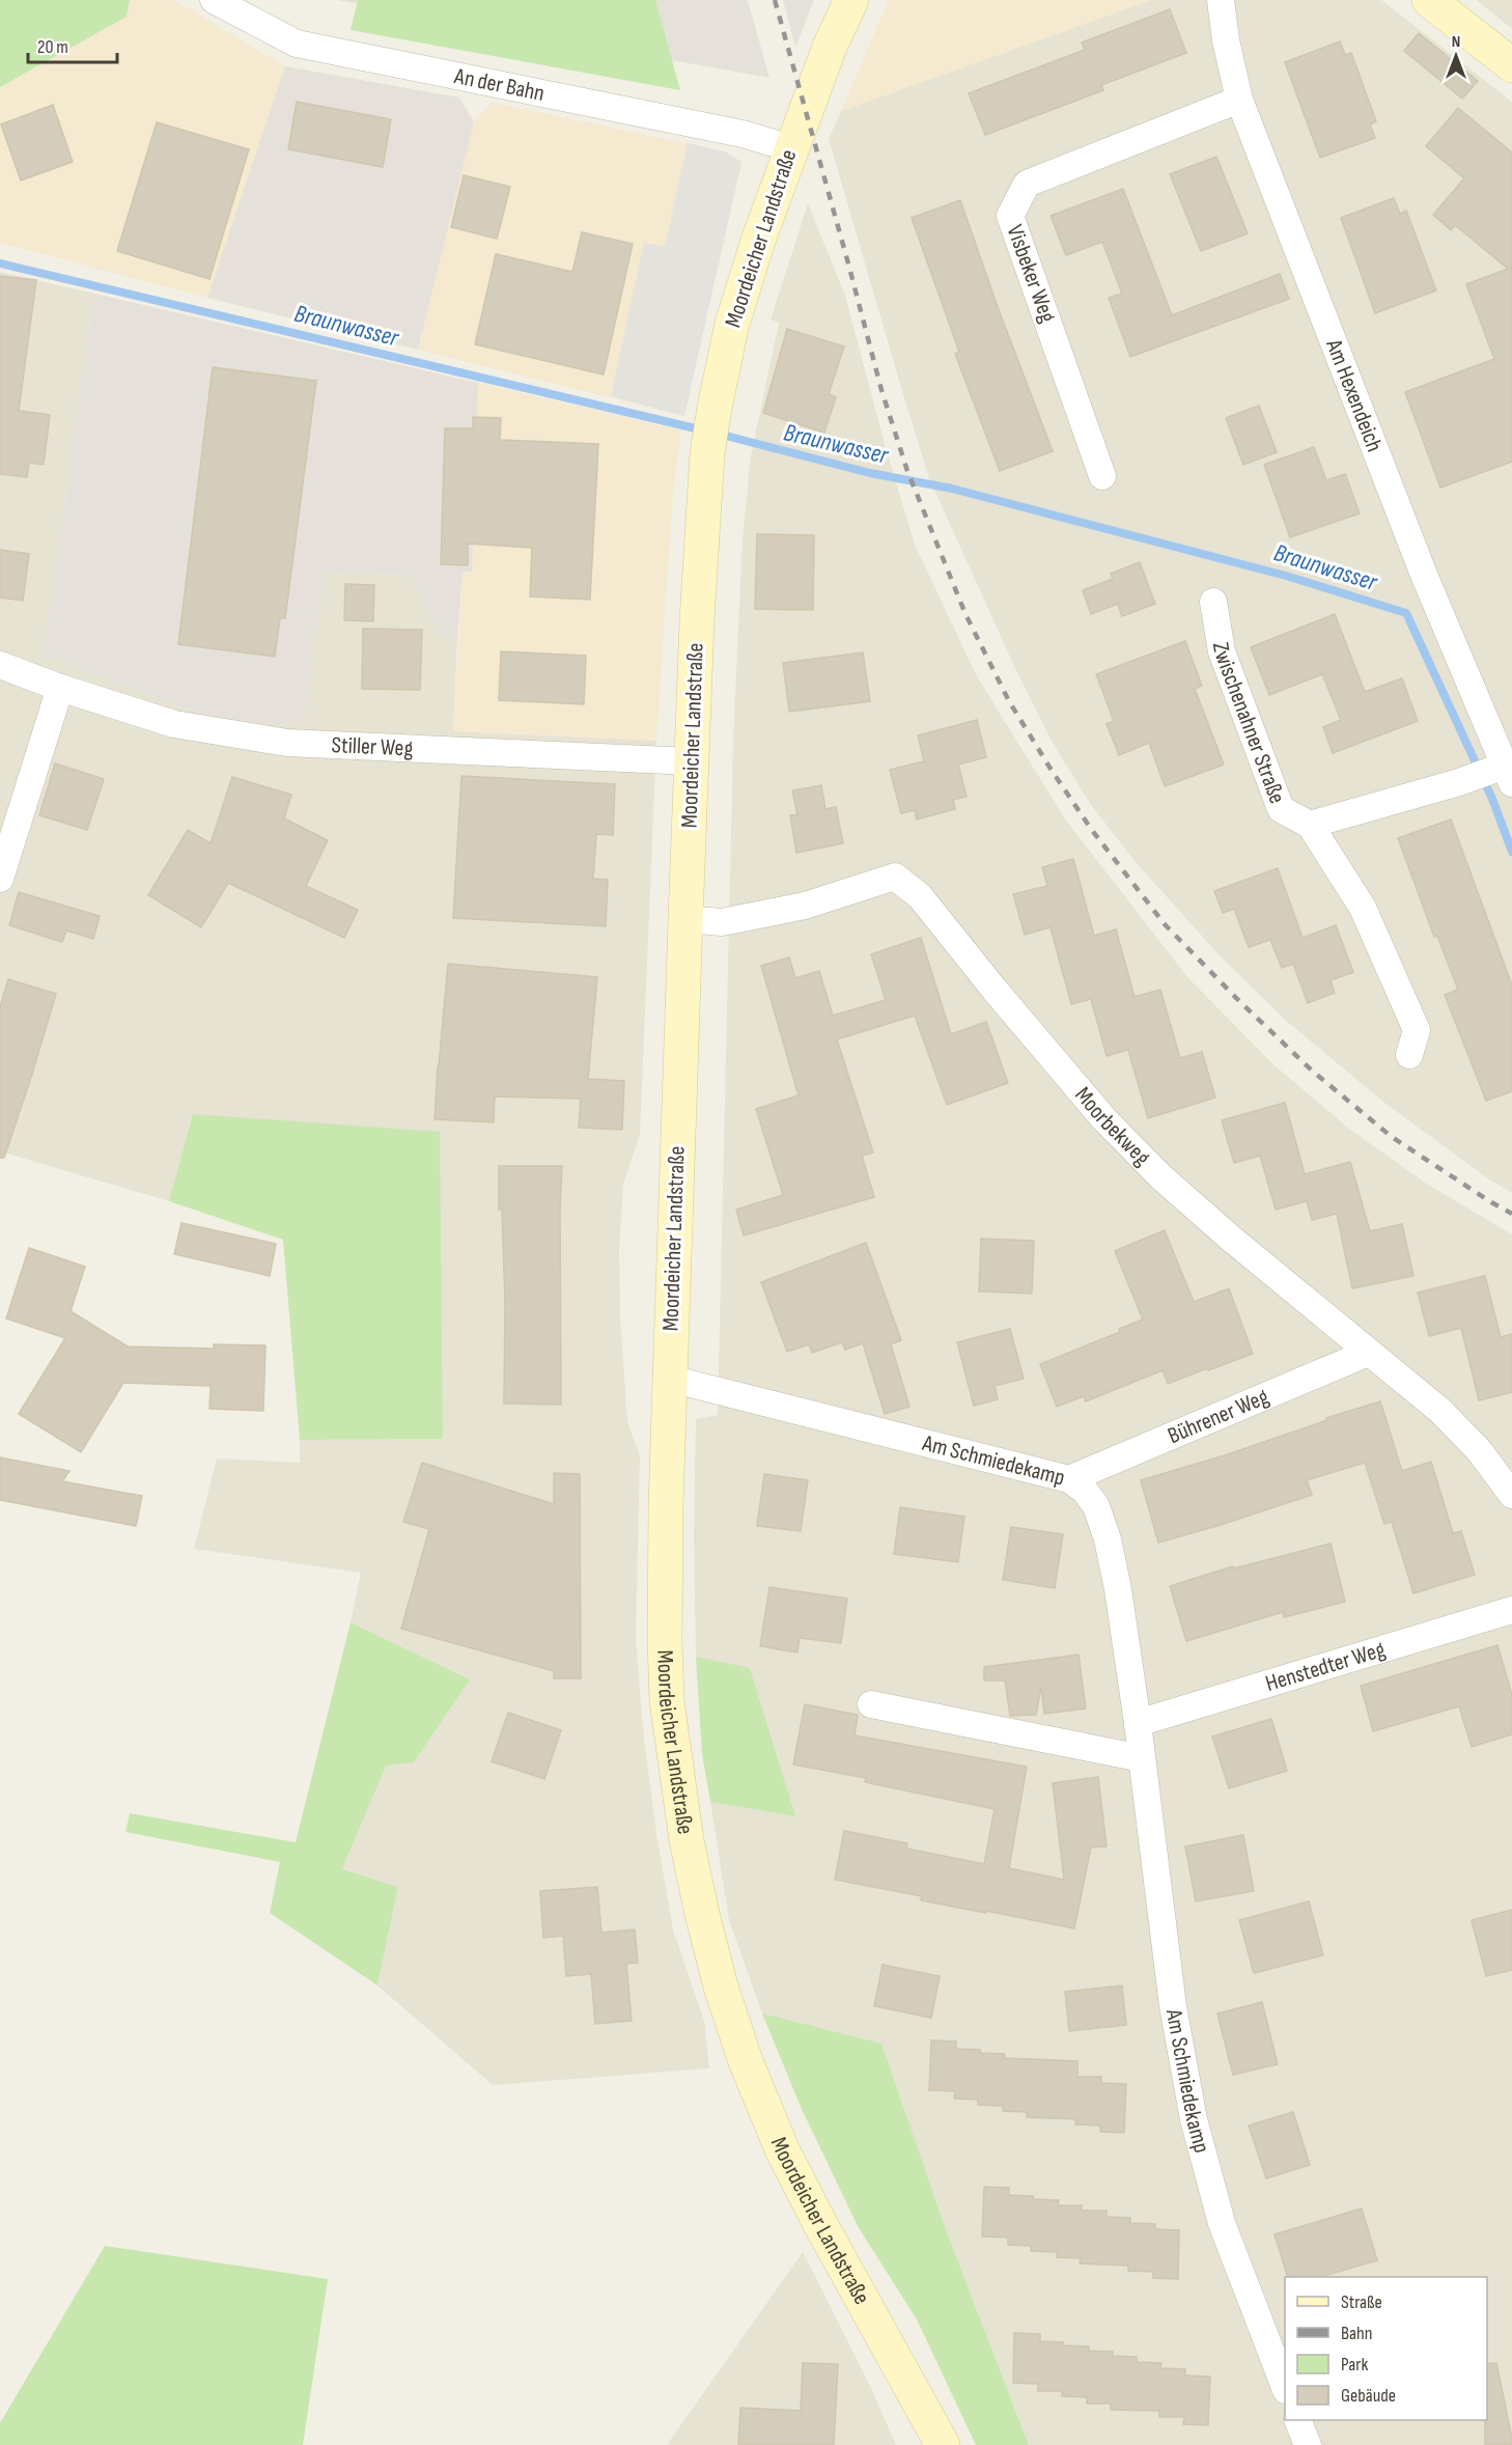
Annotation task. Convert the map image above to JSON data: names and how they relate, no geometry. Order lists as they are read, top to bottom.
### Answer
{
  "streets": {
    "main road": ["Moordeicher Landstraße"],
    "street": [
      "An der Bahn",
      "Visbeker Weg",
      "Am Hexendeich",
      "Zwischenahner Straße",
      "Stiller Weg",
      "Moorbekweg",
      "Bührener Weg",
      "Am Schmiedekamp",
      "Henstedter Weg"
    ]
  },
  "crossings": [
    ["An der Bahn", "Moordeicher Landstraße"],
    ["Moordeicher Landstraße", "Stiller Weg"],
    ["Moordeicher Landstraße", "Moorbekweg"],
    ["Moordeicher Landstraße", "Am Schmiedekamp"],
    ["Visbeker Weg", "Am Hexendeich"],
    ["Am Hexendeich", "Zwischenahner Straße"],
    ["Moorbekweg", "Bührener Weg"],
    ["Bührener Weg", "Am Schmiedekamp"],
    ["Am Schmiedekamp", "Henstedter Weg"]
  ],
  "water": ["Braunwasser"],
  "legend": [
    "Straße",
    "Bahn",
    "Park",
    "Gebäude"
  ],
  "scale_bar": "20 m",
  "north": "top"
}
